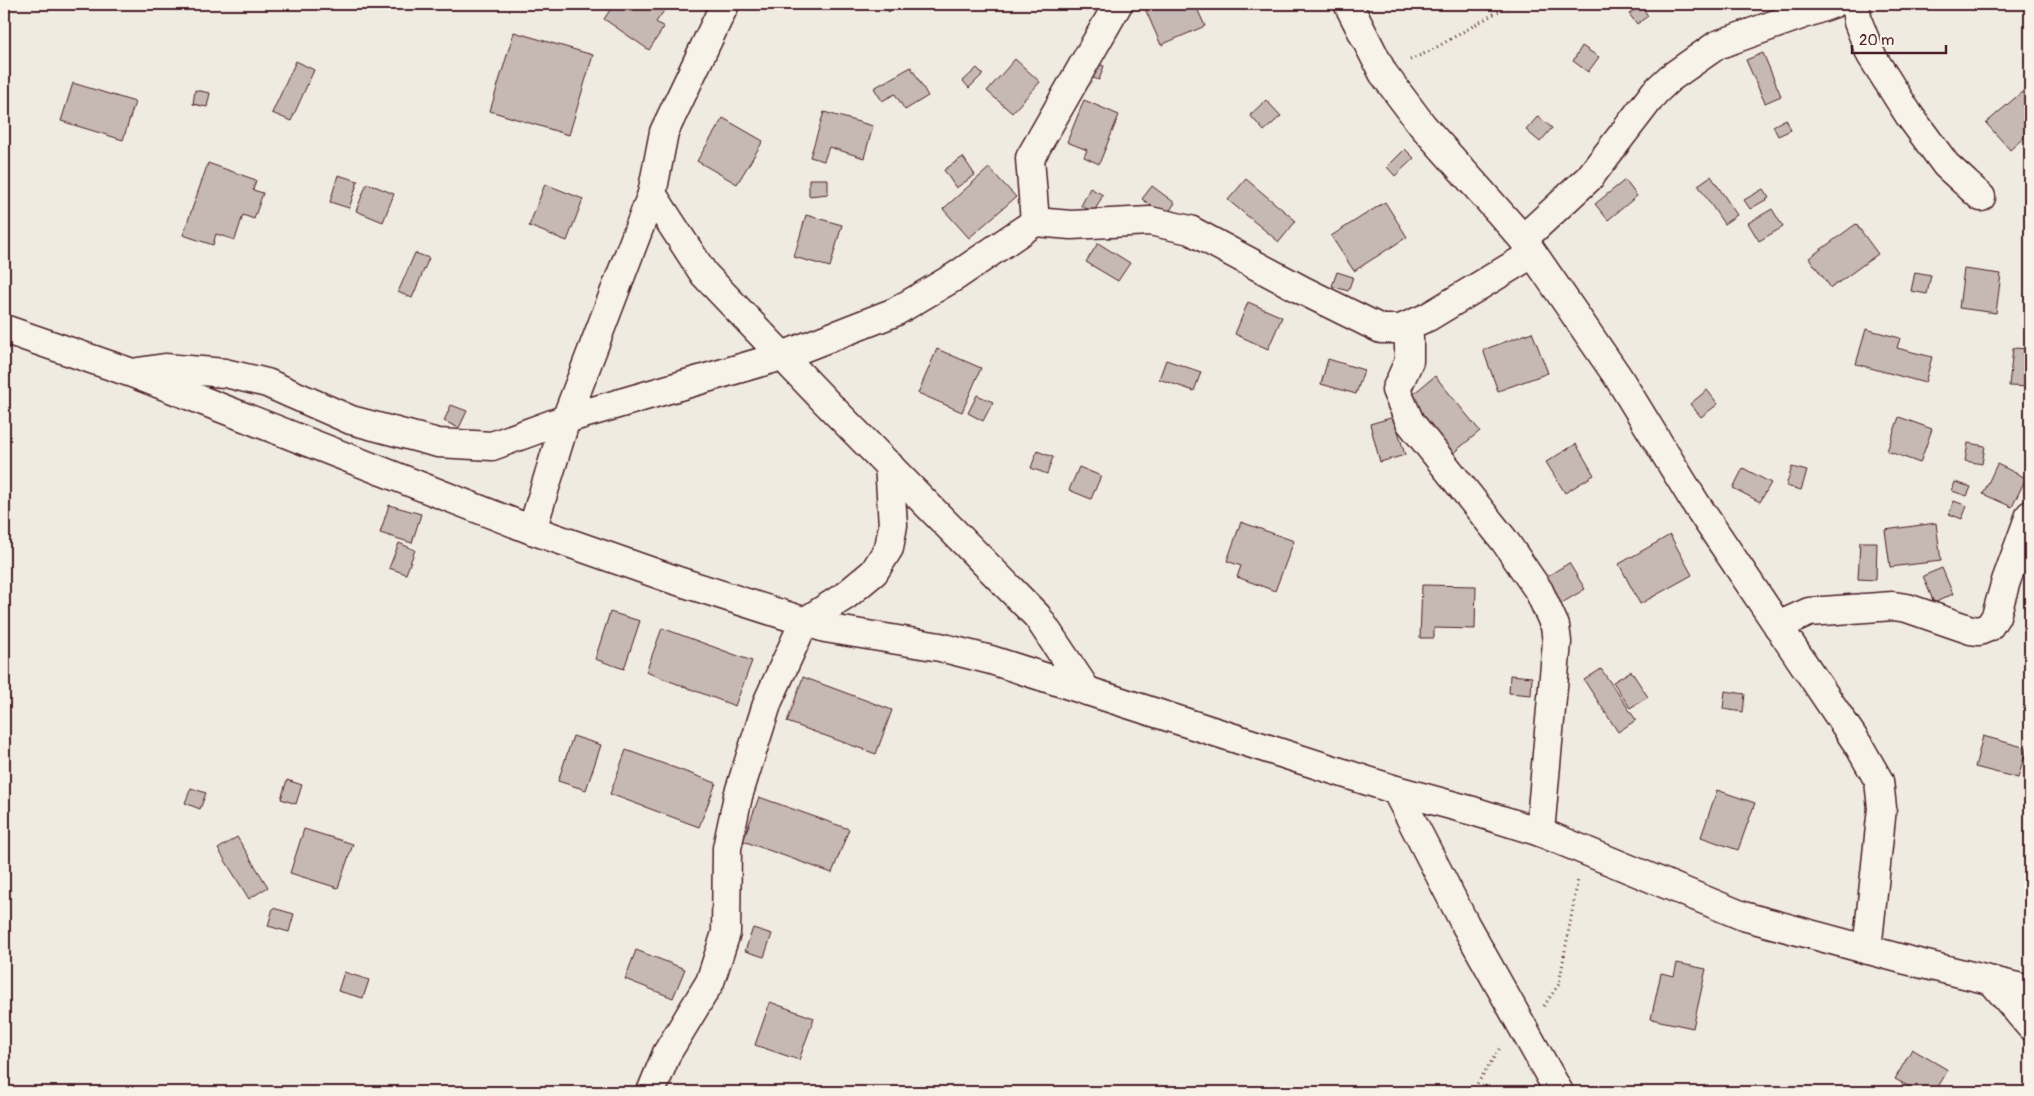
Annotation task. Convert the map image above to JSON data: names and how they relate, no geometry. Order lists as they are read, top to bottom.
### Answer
{
  "scale_bar": "20 m"
}
